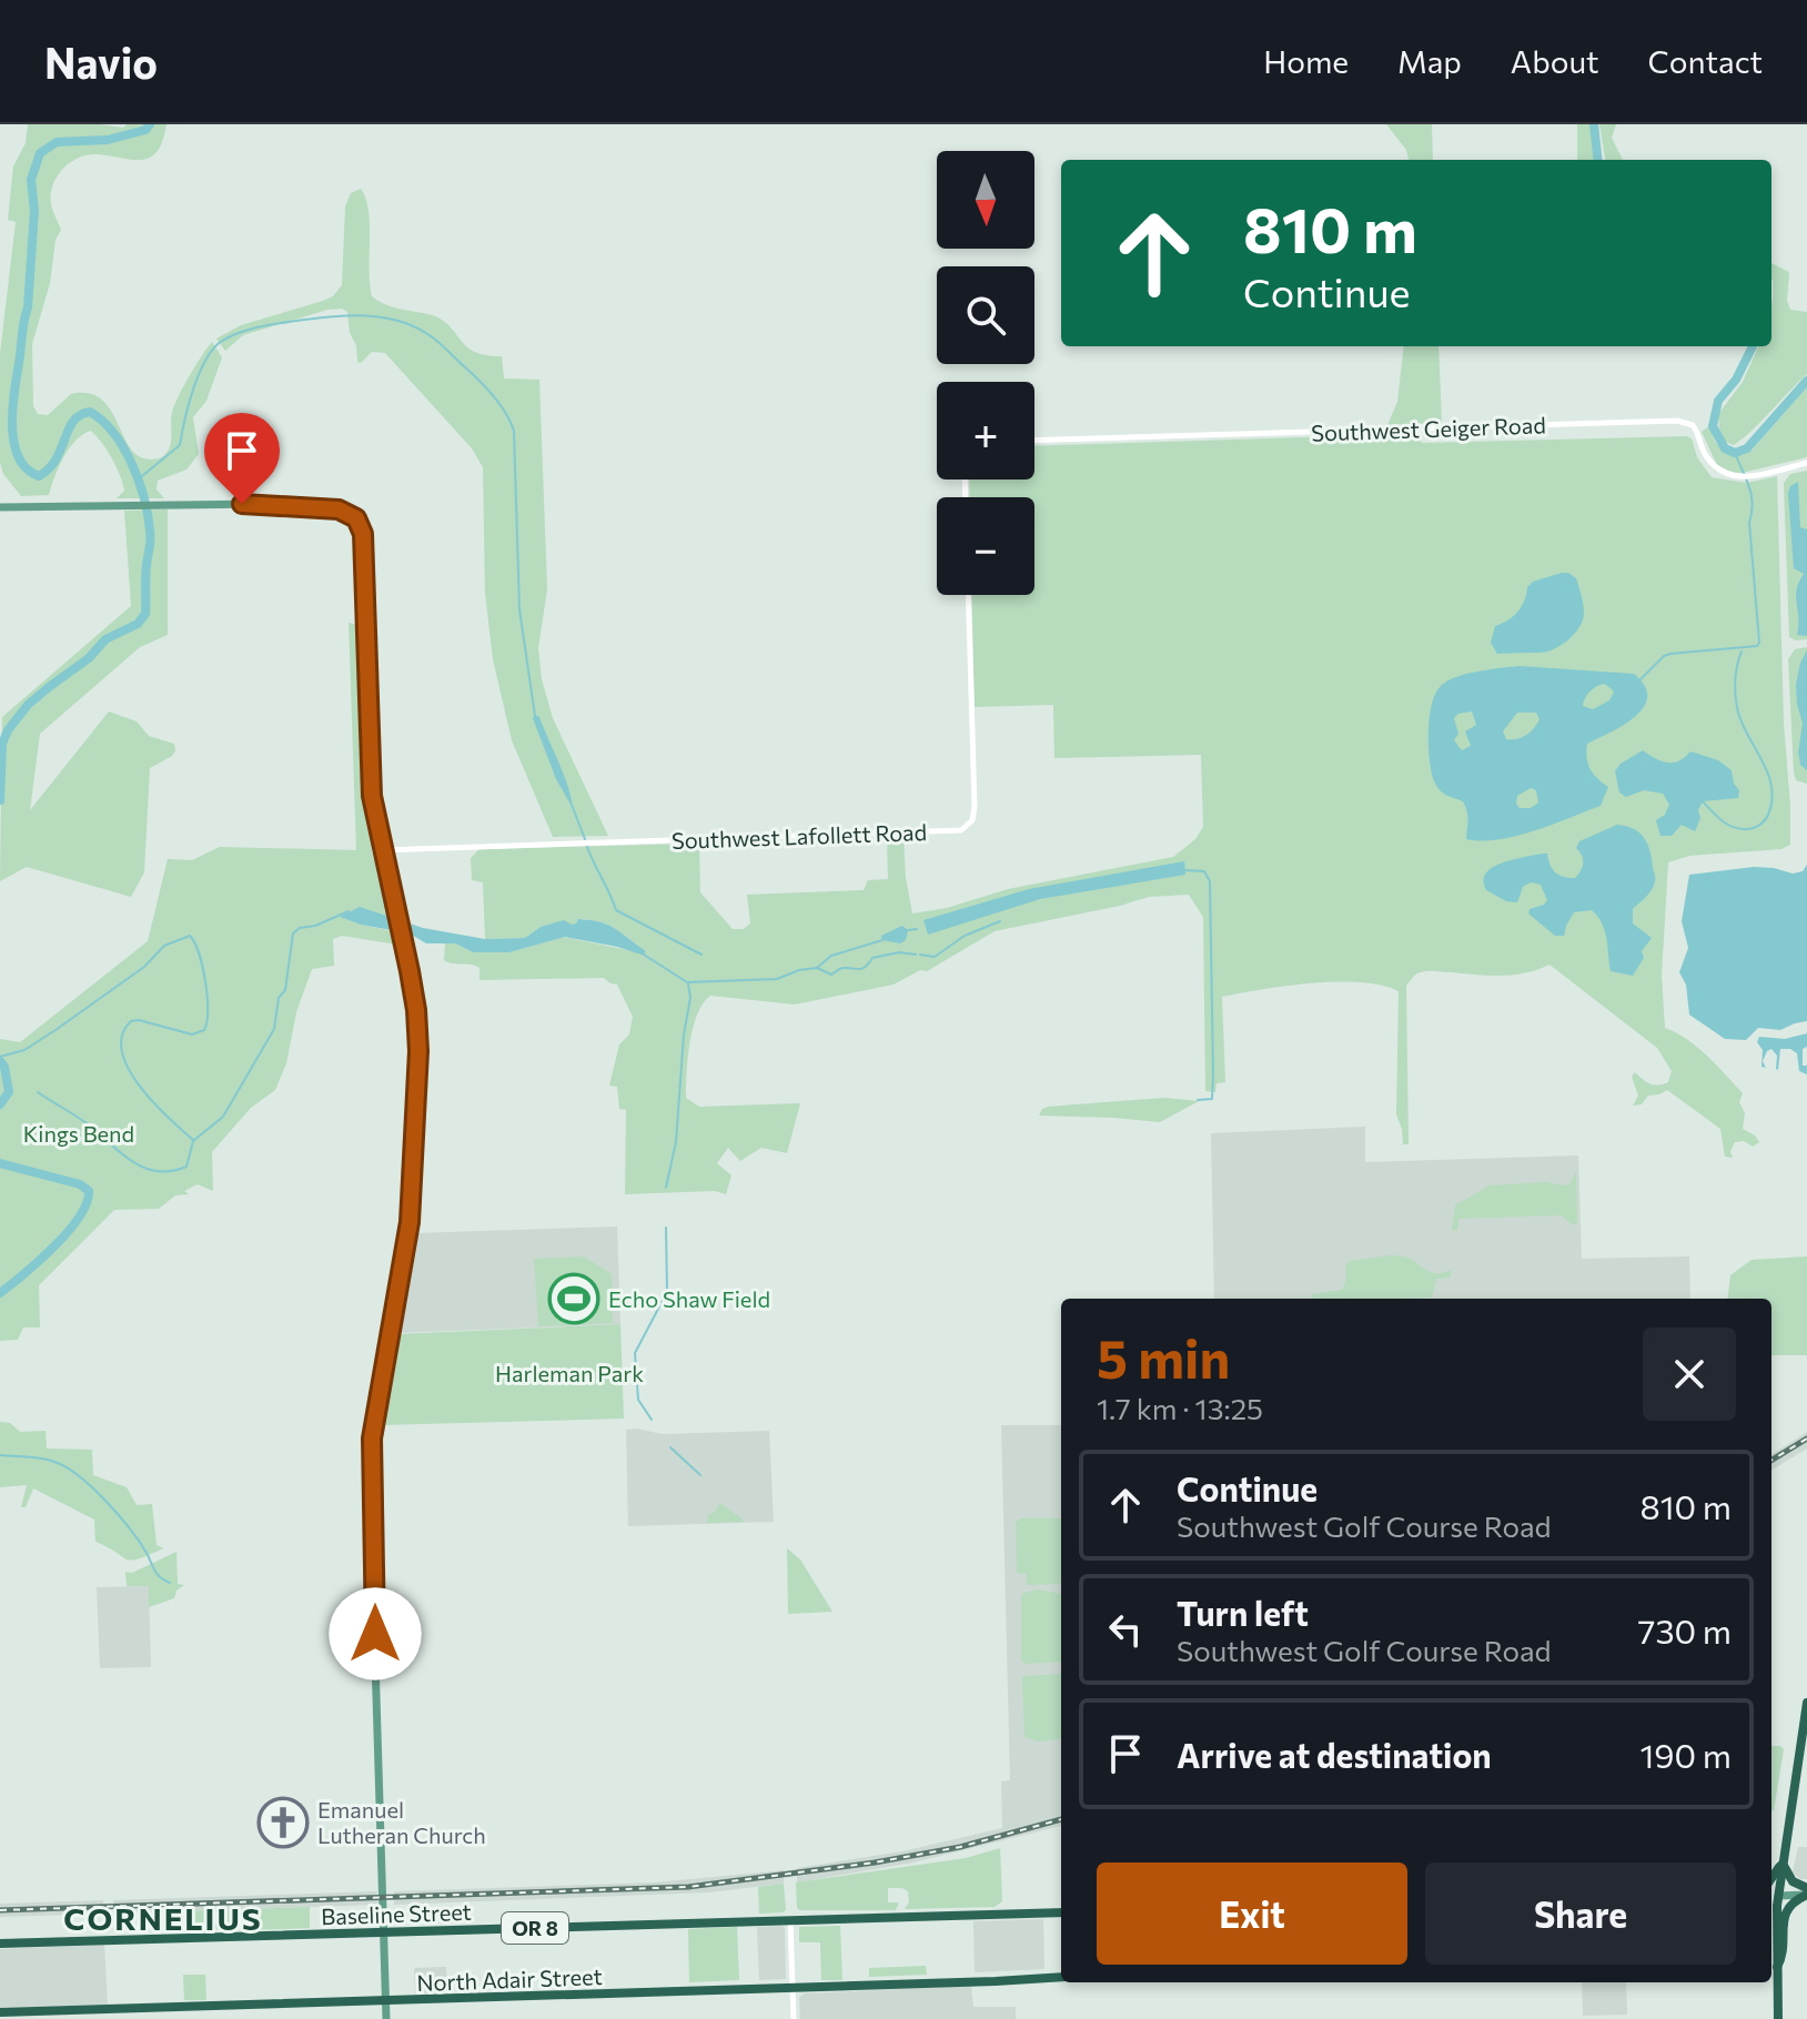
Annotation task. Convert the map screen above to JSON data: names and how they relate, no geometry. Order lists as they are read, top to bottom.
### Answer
{
  "streets": {
    "highway": ["Baseline Street", "OR 8", "North Adair Street"],
    "street": ["Southwest Geiger Road", "Southwest Lafollett Road"]
  },
  "districts": ["CORNELIUS"],
  "parks": ["Kings Bend", "Harleman Park"],
  "places": {
    "sports": ["Echo Shaw Field"],
    "church": ["Emanuel Lutheran Church"]
  },
  "north": "bottom",
  "page": {
    "header": "Navio",
    "nav": [
      "Home",
      "Map",
      "About",
      "Contact"
    ],
    "map_buttons": ["+", "−"],
    "turn": ["810 m", "Continue"],
    "heading": ["5 min", "1.7 km · 13:25"],
    "list": [
      {
        "name": "Continue",
        "note": "Southwest Golf Course Road",
        "value": "810 m"
      },
      {
        "name": "Turn left",
        "note": "Southwest Golf Course Road",
        "value": "730 m"
      },
      {
        "name": "Arrive at destination",
        "value": "190 m"
      }
    ],
    "buttons": ["Exit", "Share"]
  }
}
